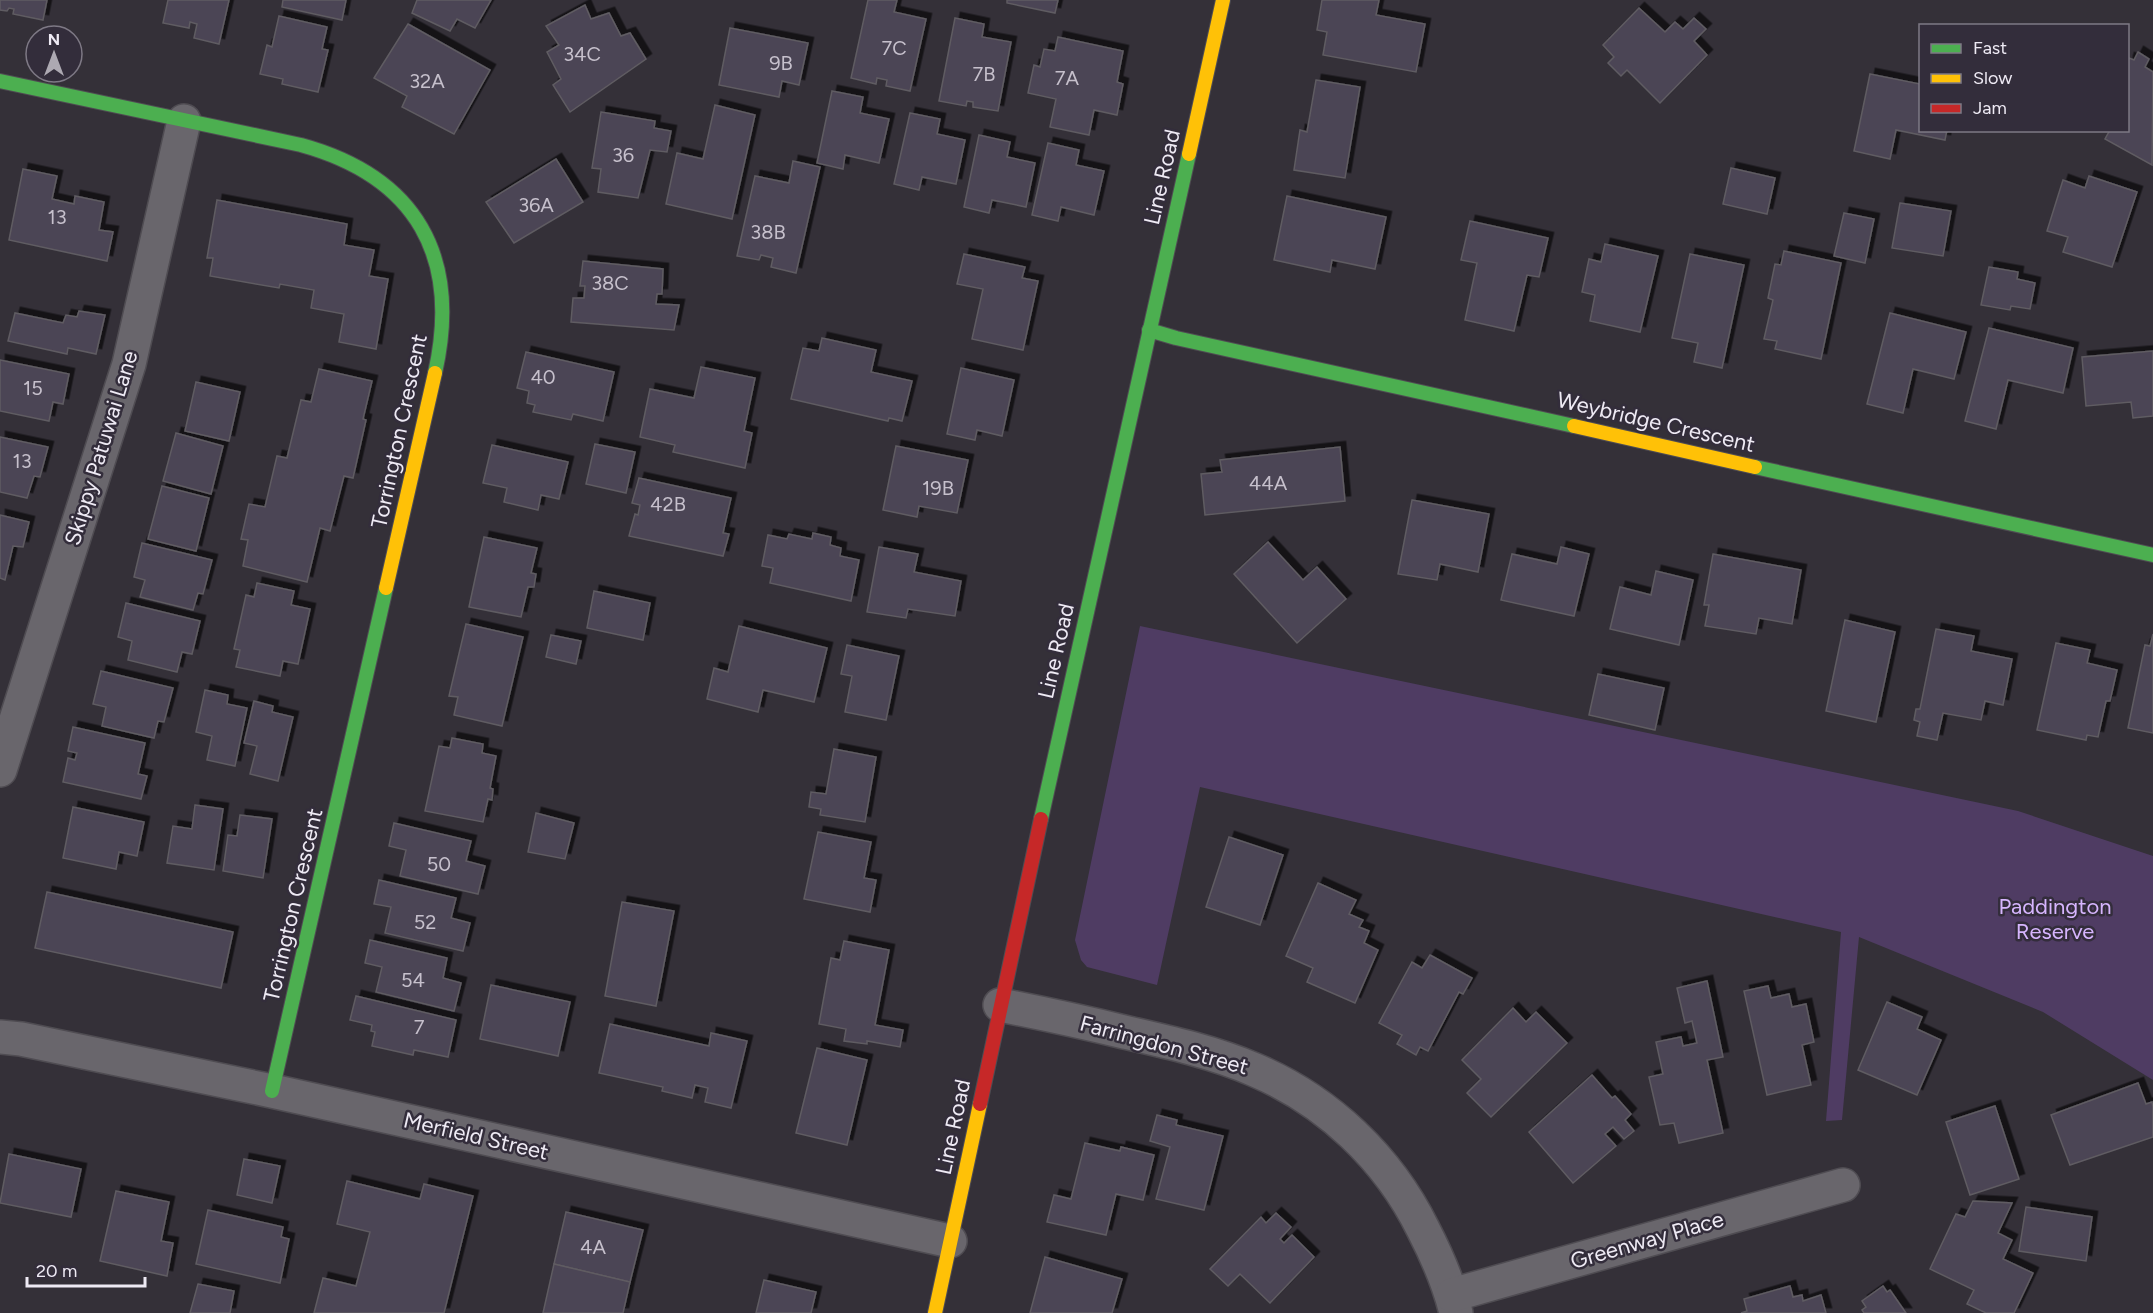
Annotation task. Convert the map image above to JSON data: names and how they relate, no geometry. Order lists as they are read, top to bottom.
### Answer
{
  "streets": {
    "street": [
      "Line Road",
      "Weybridge Crescent",
      "Torrington Crescent",
      "Skippy Patuwai Lane",
      "Farringdon Street",
      "Merfield Street",
      "Greenway Place"
    ]
  },
  "crossings": [
    ["Line Road", "Weybridge Crescent"],
    ["Line Road", "Farringdon Street"],
    ["Line Road", "Merfield Street"],
    ["Torrington Crescent", "Skippy Patuwai Lane"],
    ["Torrington Crescent", "Merfield Street"],
    ["Farringdon Street", "Greenway Place"]
  ],
  "parks": ["Paddington Reserve"],
  "house_numbers": [
    "7C",
    "34C",
    "9B",
    "7B",
    "7A",
    "32A",
    "36",
    "36A",
    "13",
    "38B",
    "38C",
    "40",
    "15",
    "13",
    "44A",
    "19B",
    "42B",
    "50",
    "52",
    "54",
    "7",
    "4A"
  ],
  "legend": ["Fast", "Slow", "Jam"],
  "scale_bar": "20 m",
  "north": "top"
}
